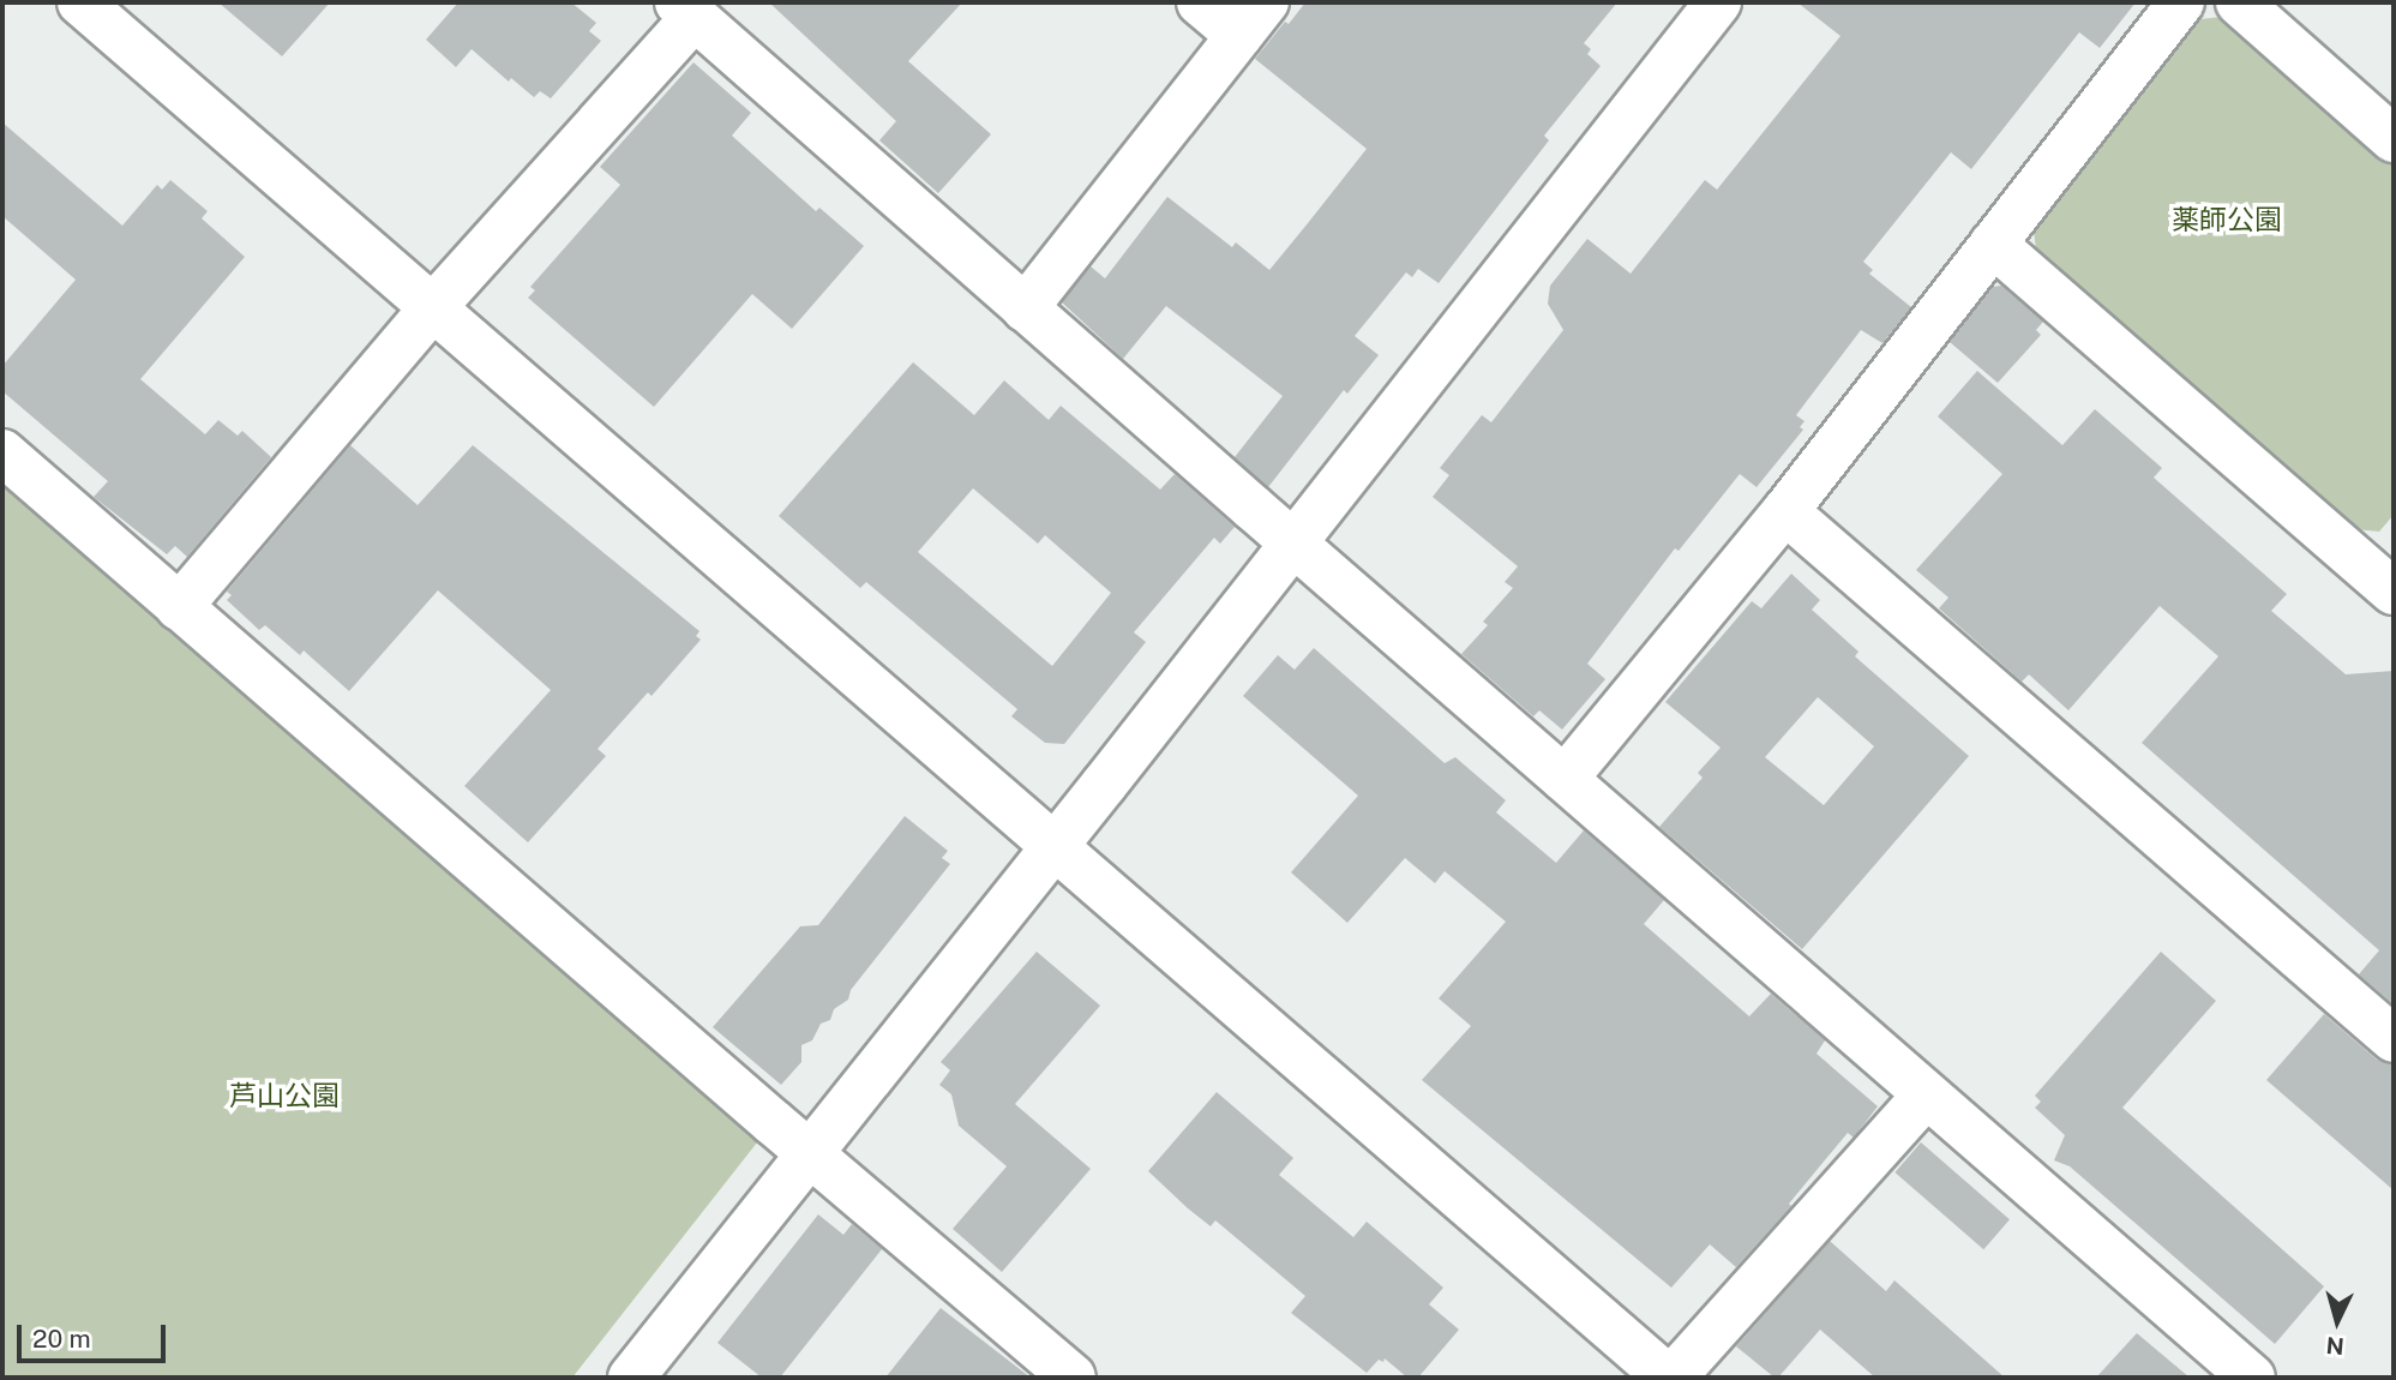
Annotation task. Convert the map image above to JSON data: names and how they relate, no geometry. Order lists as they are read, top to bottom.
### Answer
{
  "parks": ["薬師公園", "芦山公園"],
  "scale_bar": "20 m",
  "north": "bottom"
}
